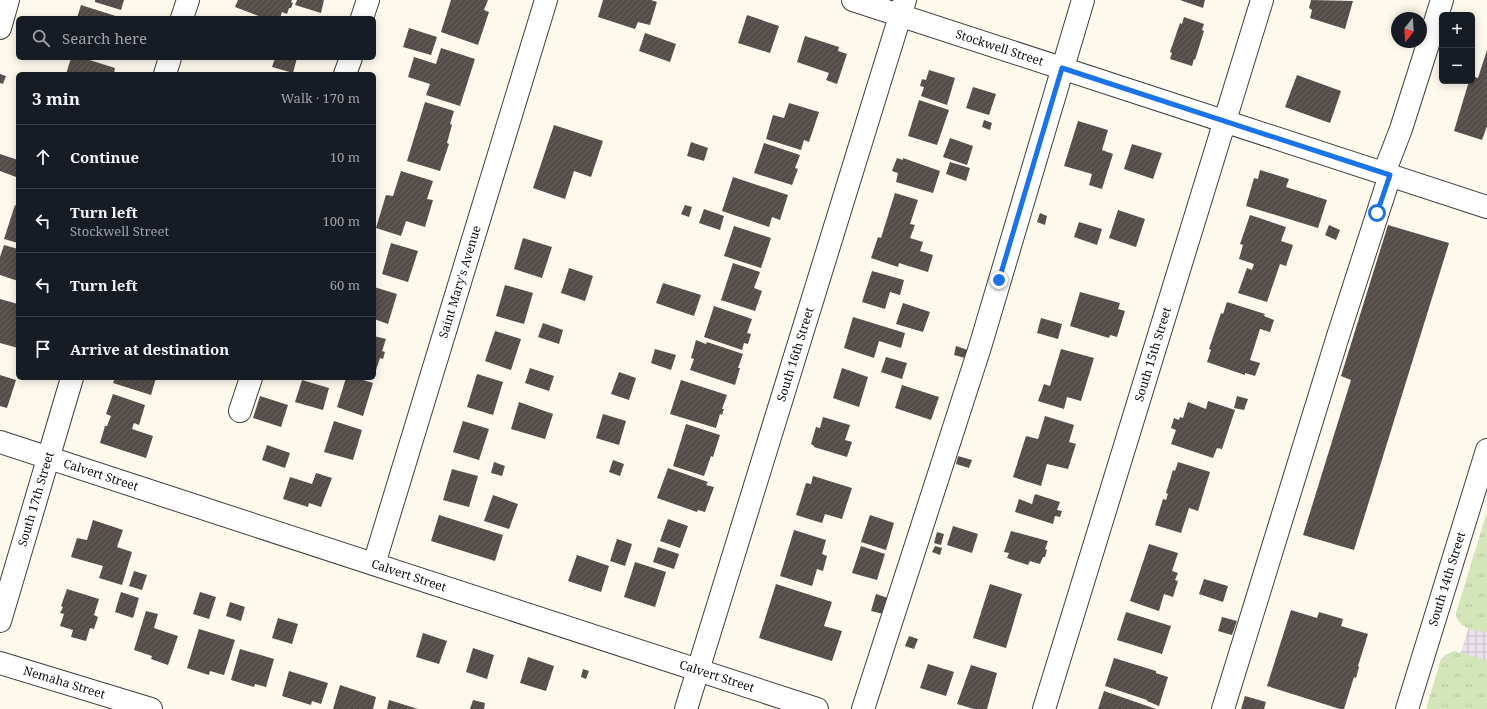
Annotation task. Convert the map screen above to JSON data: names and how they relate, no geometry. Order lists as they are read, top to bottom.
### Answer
{
  "streets": {
    "street": [
      "Stockwell Street",
      "Saint Mary's Avenue",
      "South 15th Street",
      "South 16th Street",
      "Calvert Street",
      "South 17th Street",
      "South 14th Street",
      "Nemaha Street"
    ]
  },
  "crossings": [
    ["Stockwell Street", "South 15th Street"],
    ["Stockwell Street", "South 16th Street"],
    ["Saint Mary's Avenue", "Calvert Street"],
    ["South 16th Street", "Calvert Street"],
    ["Calvert Street", "South 17th Street"]
  ],
  "north": "bottom",
  "page": {
    "map_buttons": ["+", "−"],
    "search": "Search here",
    "heading": ["3 min", "Walk · 170 m"],
    "list": [
      ["Continue", "10 m"],
      ["Turn left", "Stockwell Street", "100 m"],
      ["Turn left", "60 m"],
      "Arrive at destination"
    ]
  }
}
